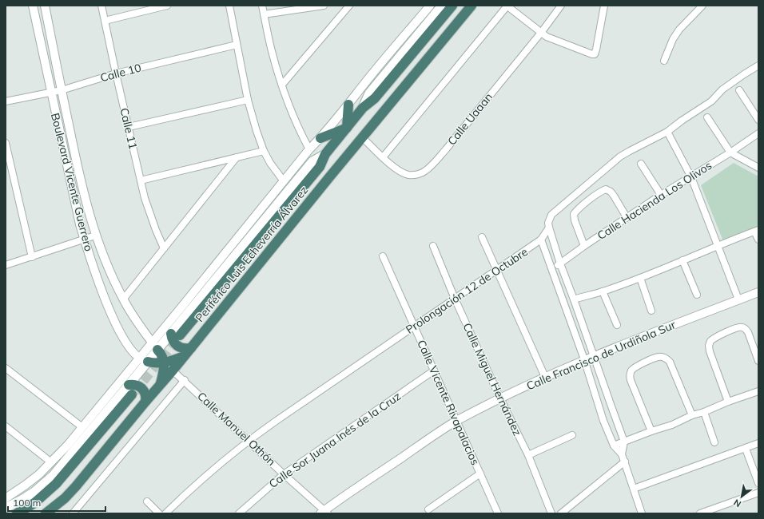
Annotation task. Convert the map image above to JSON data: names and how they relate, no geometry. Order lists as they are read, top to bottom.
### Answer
{
  "streets": {
    "highway": ["Periférico Luis Echeverría Álvarez"],
    "street": [
      "Calle 10",
      "Calle Uaaan",
      "Calle 11",
      "Boulevard Vicente Guerrero",
      "Calle Hacienda Los Olivos",
      "Prolongación 12 de Octubre",
      "Calle Francisco de Urdiñola Sur",
      "Calle Miguel Hernández",
      "Calle Vicente Rivapalacios",
      "Calle Manuel Othón",
      "Calle Sor Juana Inés de la Cruz"
    ]
  },
  "crossings": [
    ["Calle 10", "Calle 11"],
    ["Calle 10", "Boulevard Vicente Guerrero"],
    ["Calle Uaaan", "Periférico Luis Echeverría Álvarez"],
    ["Boulevard Vicente Guerrero", "Periférico Luis Echeverría Álvarez"],
    ["Periférico Luis Echeverría Álvarez", "Calle Manuel Othón"],
    ["Prolongación 12 de Octubre", "Calle Miguel Hernández"],
    ["Prolongación 12 de Octubre", "Calle Vicente Rivapalacios"],
    ["Prolongación 12 de Octubre", "Calle Manuel Othón"],
    ["Calle Francisco de Urdiñola Sur", "Calle Miguel Hernández"],
    ["Calle Francisco de Urdiñola Sur", "Calle Vicente Rivapalacios"],
    ["Calle Francisco de Urdiñola Sur", "Calle Manuel Othón"],
    ["Calle Vicente Rivapalacios", "Calle Sor Juana Inés de la Cruz"],
    ["Calle Manuel Othón", "Calle Sor Juana Inés de la Cruz"]
  ],
  "scale_bar": "100 m",
  "north": "bottom left"
}
